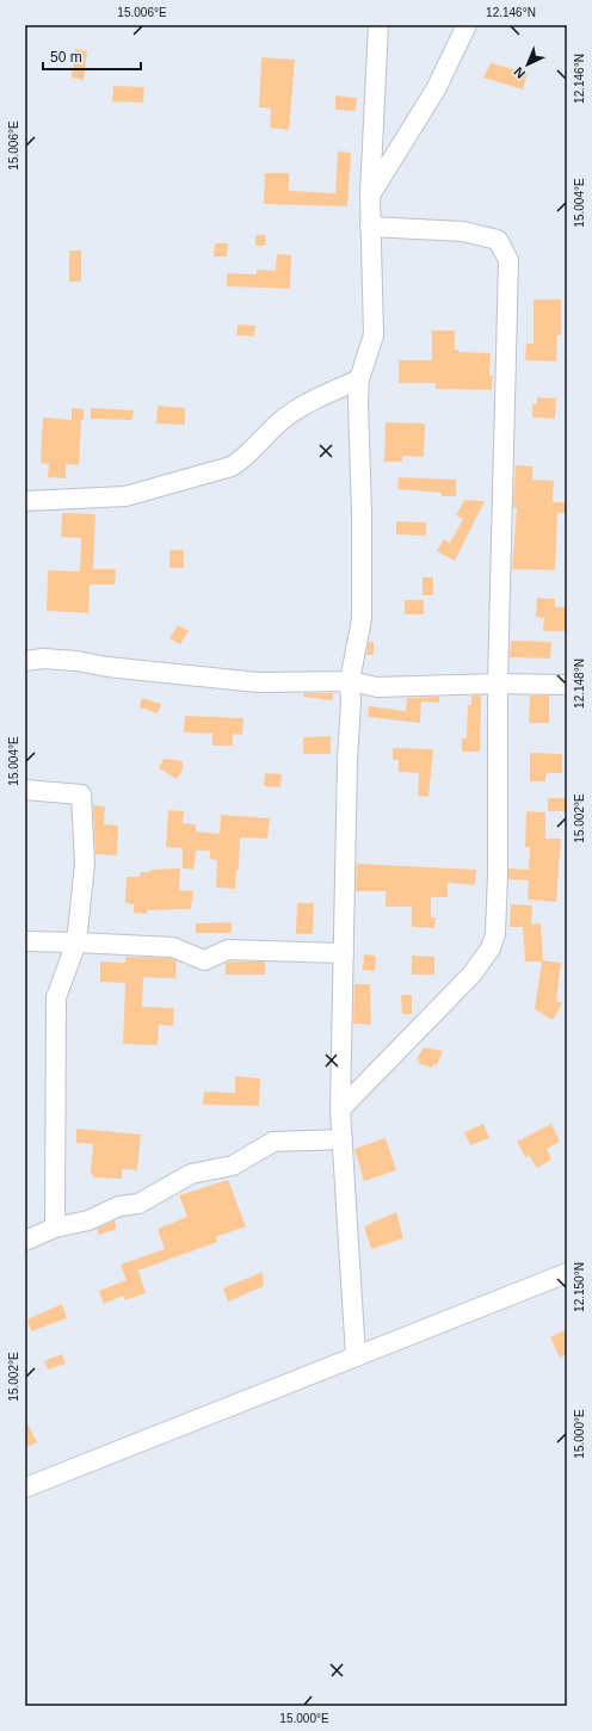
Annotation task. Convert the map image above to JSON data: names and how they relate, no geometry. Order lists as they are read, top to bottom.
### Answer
{
  "scale_bar": "50 m",
  "north": "bottom left",
  "coordinates": [
    "15.006°E",
    "12.146°N",
    "15.004°E",
    "12.148°N",
    "15.002°E",
    "12.150°N",
    "15.000°E"
  ]
}
